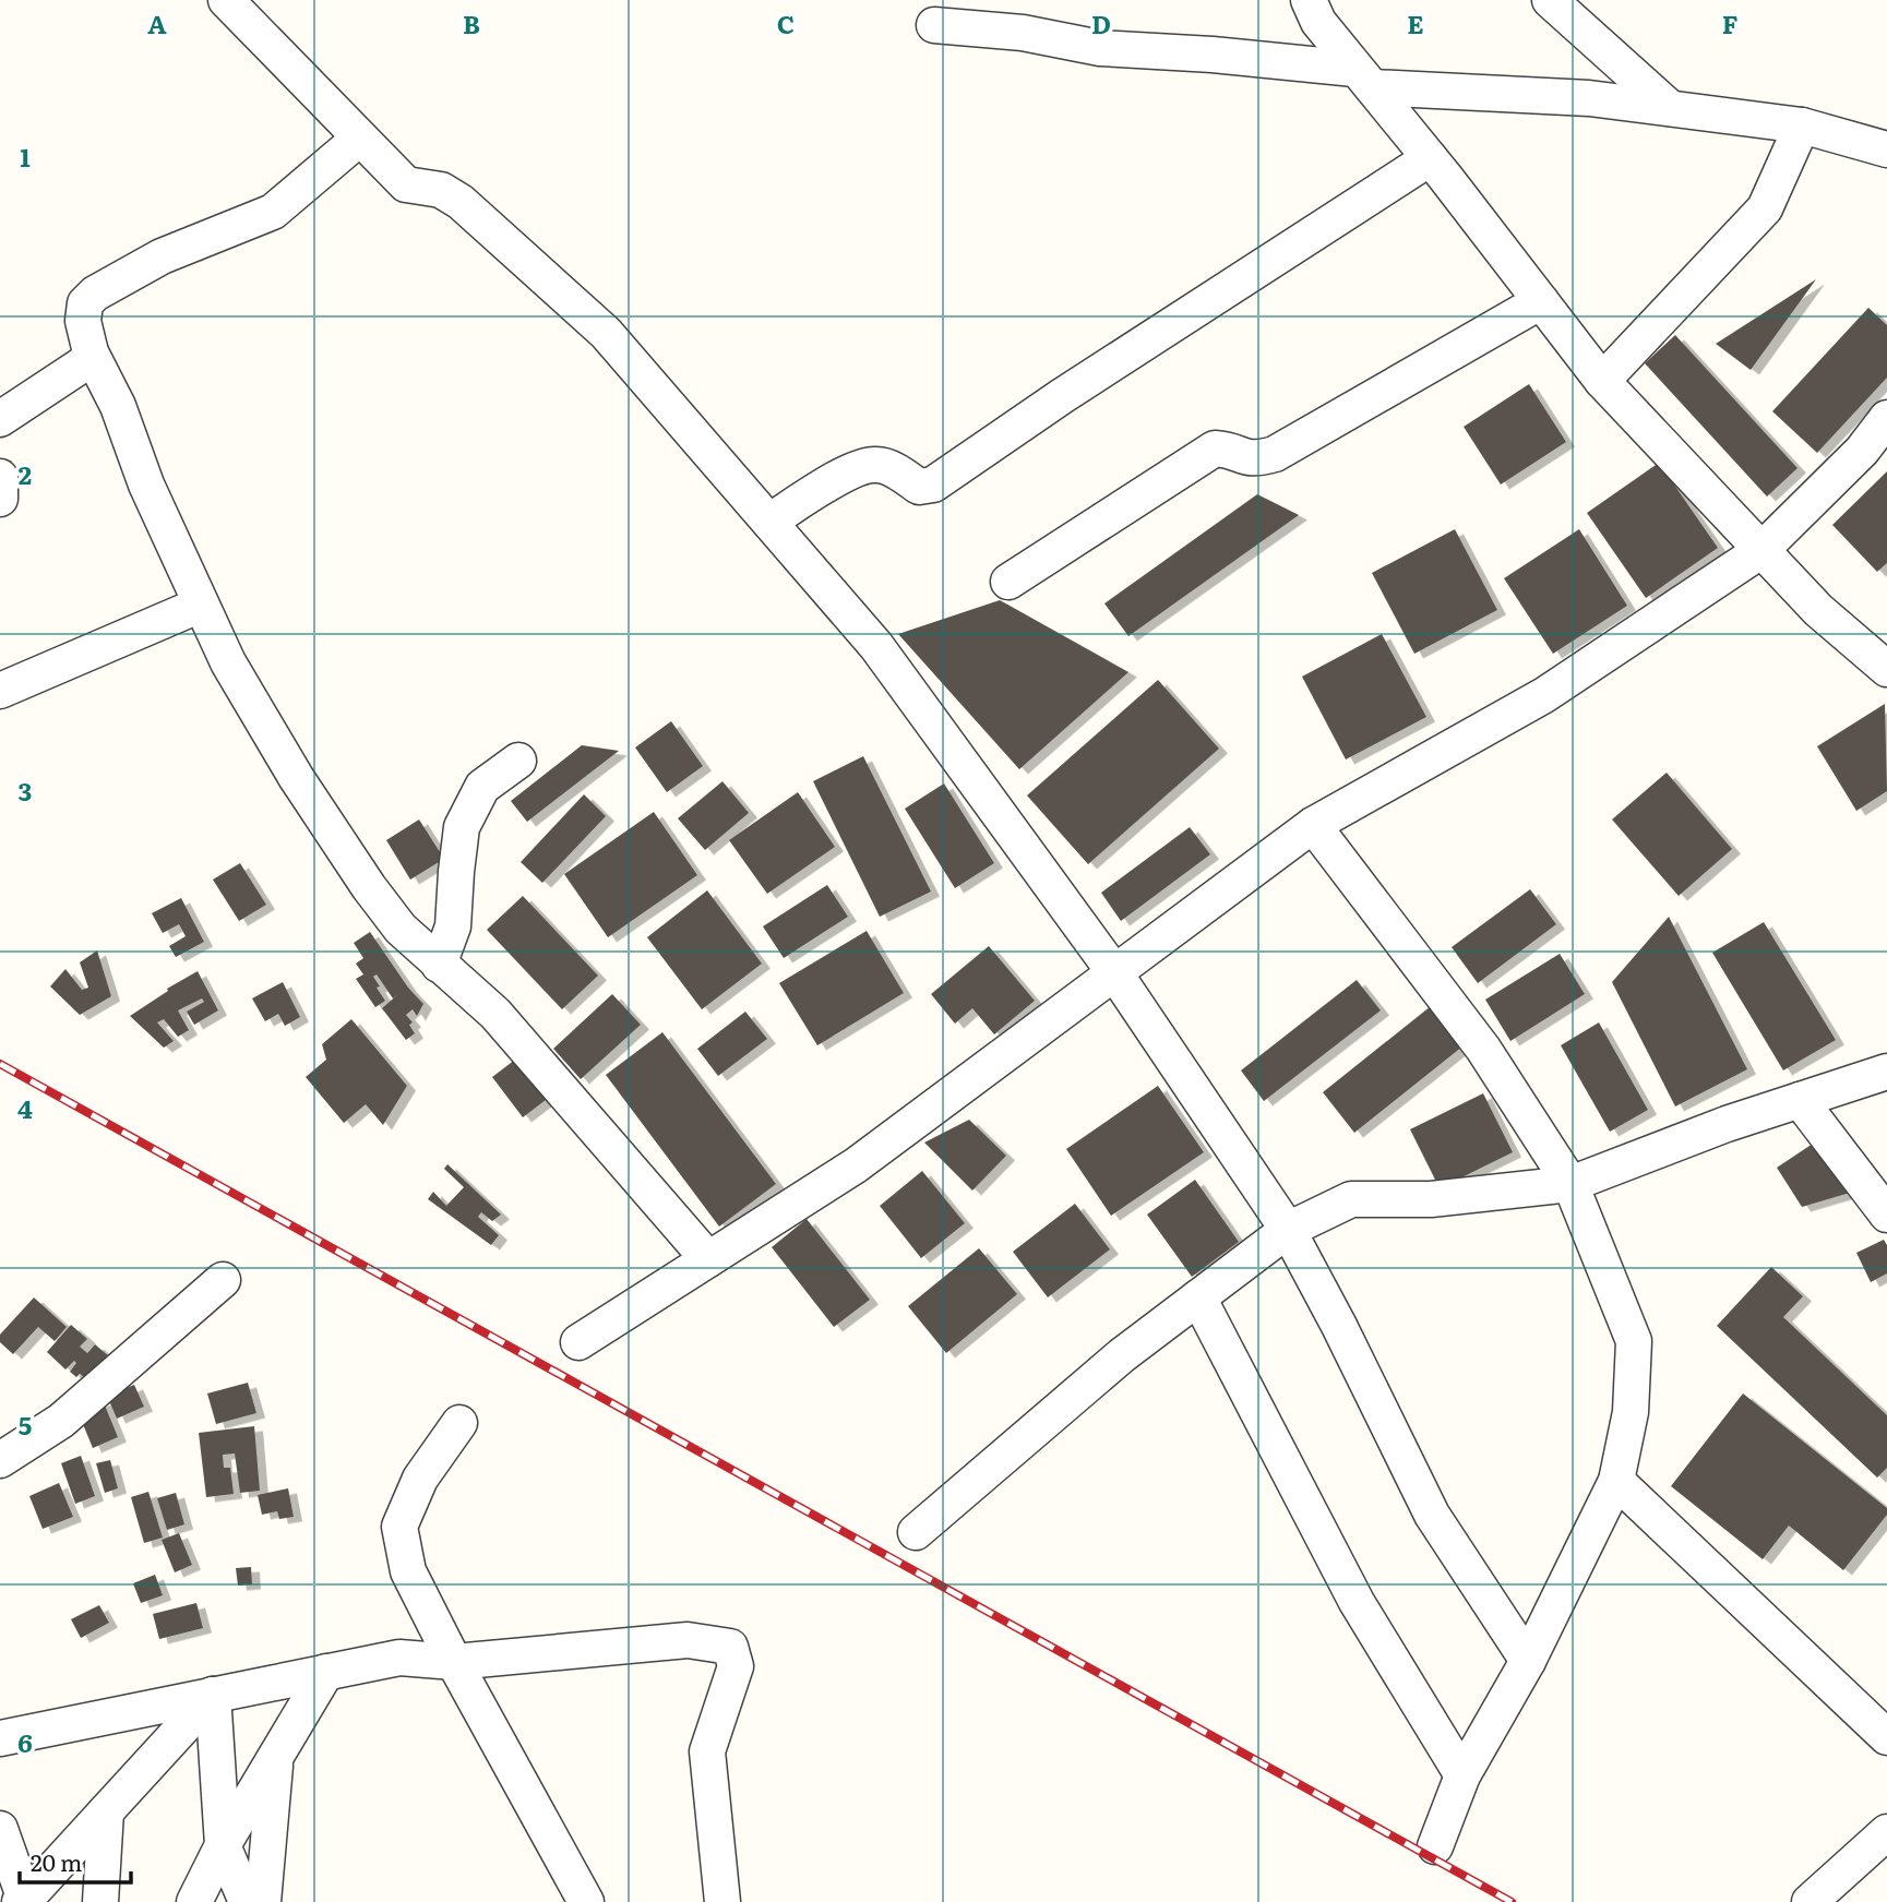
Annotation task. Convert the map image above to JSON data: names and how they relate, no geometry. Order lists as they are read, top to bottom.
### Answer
{
  "scale_bar": "20 m",
  "grid": {
    "columns": [
      "A",
      "B",
      "C",
      "D",
      "E",
      "F"
    ],
    "rows": [
      "1",
      "2",
      "3",
      "4",
      "5",
      "6"
    ]
  }
}
